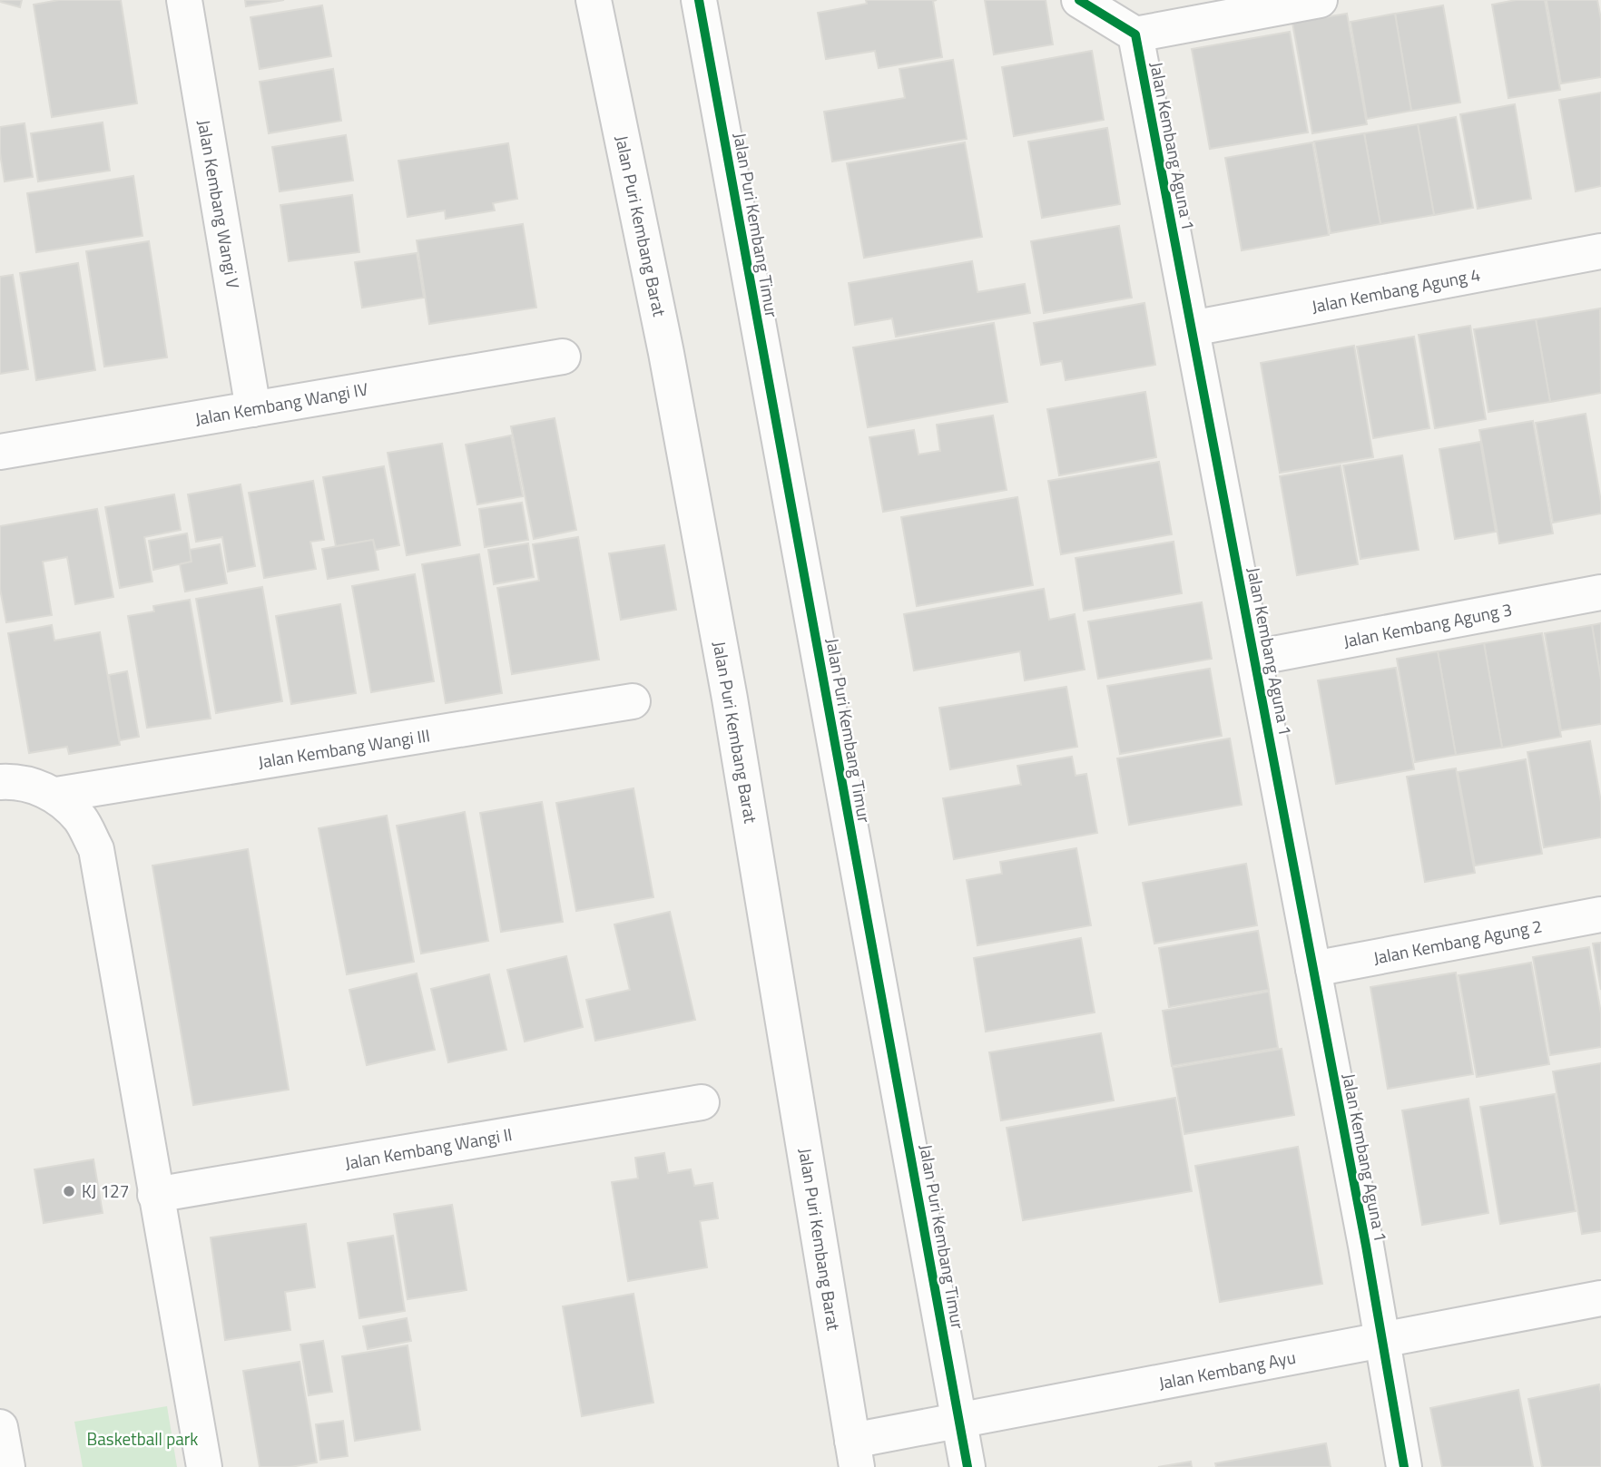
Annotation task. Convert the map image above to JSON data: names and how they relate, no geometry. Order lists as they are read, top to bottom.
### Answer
{
  "streets": {
    "street": [
      "Jalan Kembang Aguna 1",
      "Jalan Kembang Wangi V",
      "Jalan Puri Kembang Timur",
      "Jalan Puri Kembang Barat",
      "Jalan Kembang Agung 4",
      "Jalan Kembang Wangi IV",
      "Jalan Kembang Agung 3",
      "Jalan Kembang Wangi III",
      "Jalan Kembang Agung 2",
      "Jalan Kembang Wangi II",
      "Jalan Kembang Ayu"
    ]
  },
  "crossings": [
    ["Jalan Kembang Aguna 1", "Jalan Kembang Agung 4"],
    ["Jalan Kembang Aguna 1", "Jalan Kembang Agung 3"],
    ["Jalan Kembang Aguna 1", "Jalan Kembang Agung 2"],
    ["Jalan Kembang Aguna 1", "Jalan Kembang Ayu"],
    ["Jalan Kembang Wangi V", "Jalan Kembang Wangi IV"],
    ["Jalan Puri Kembang Timur", "Jalan Kembang Ayu"],
    ["Jalan Puri Kembang Barat", "Jalan Kembang Ayu"]
  ],
  "parks": ["Basketball park"],
  "places": ["KJ 127"]
}
